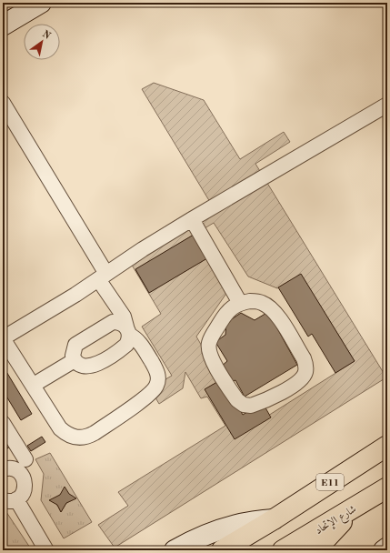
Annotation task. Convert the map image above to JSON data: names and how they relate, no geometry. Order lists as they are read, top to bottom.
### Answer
{
  "streets": {
    "highway": ["E11", "شارع الإتحاد"]
  },
  "north": "top right"
}
